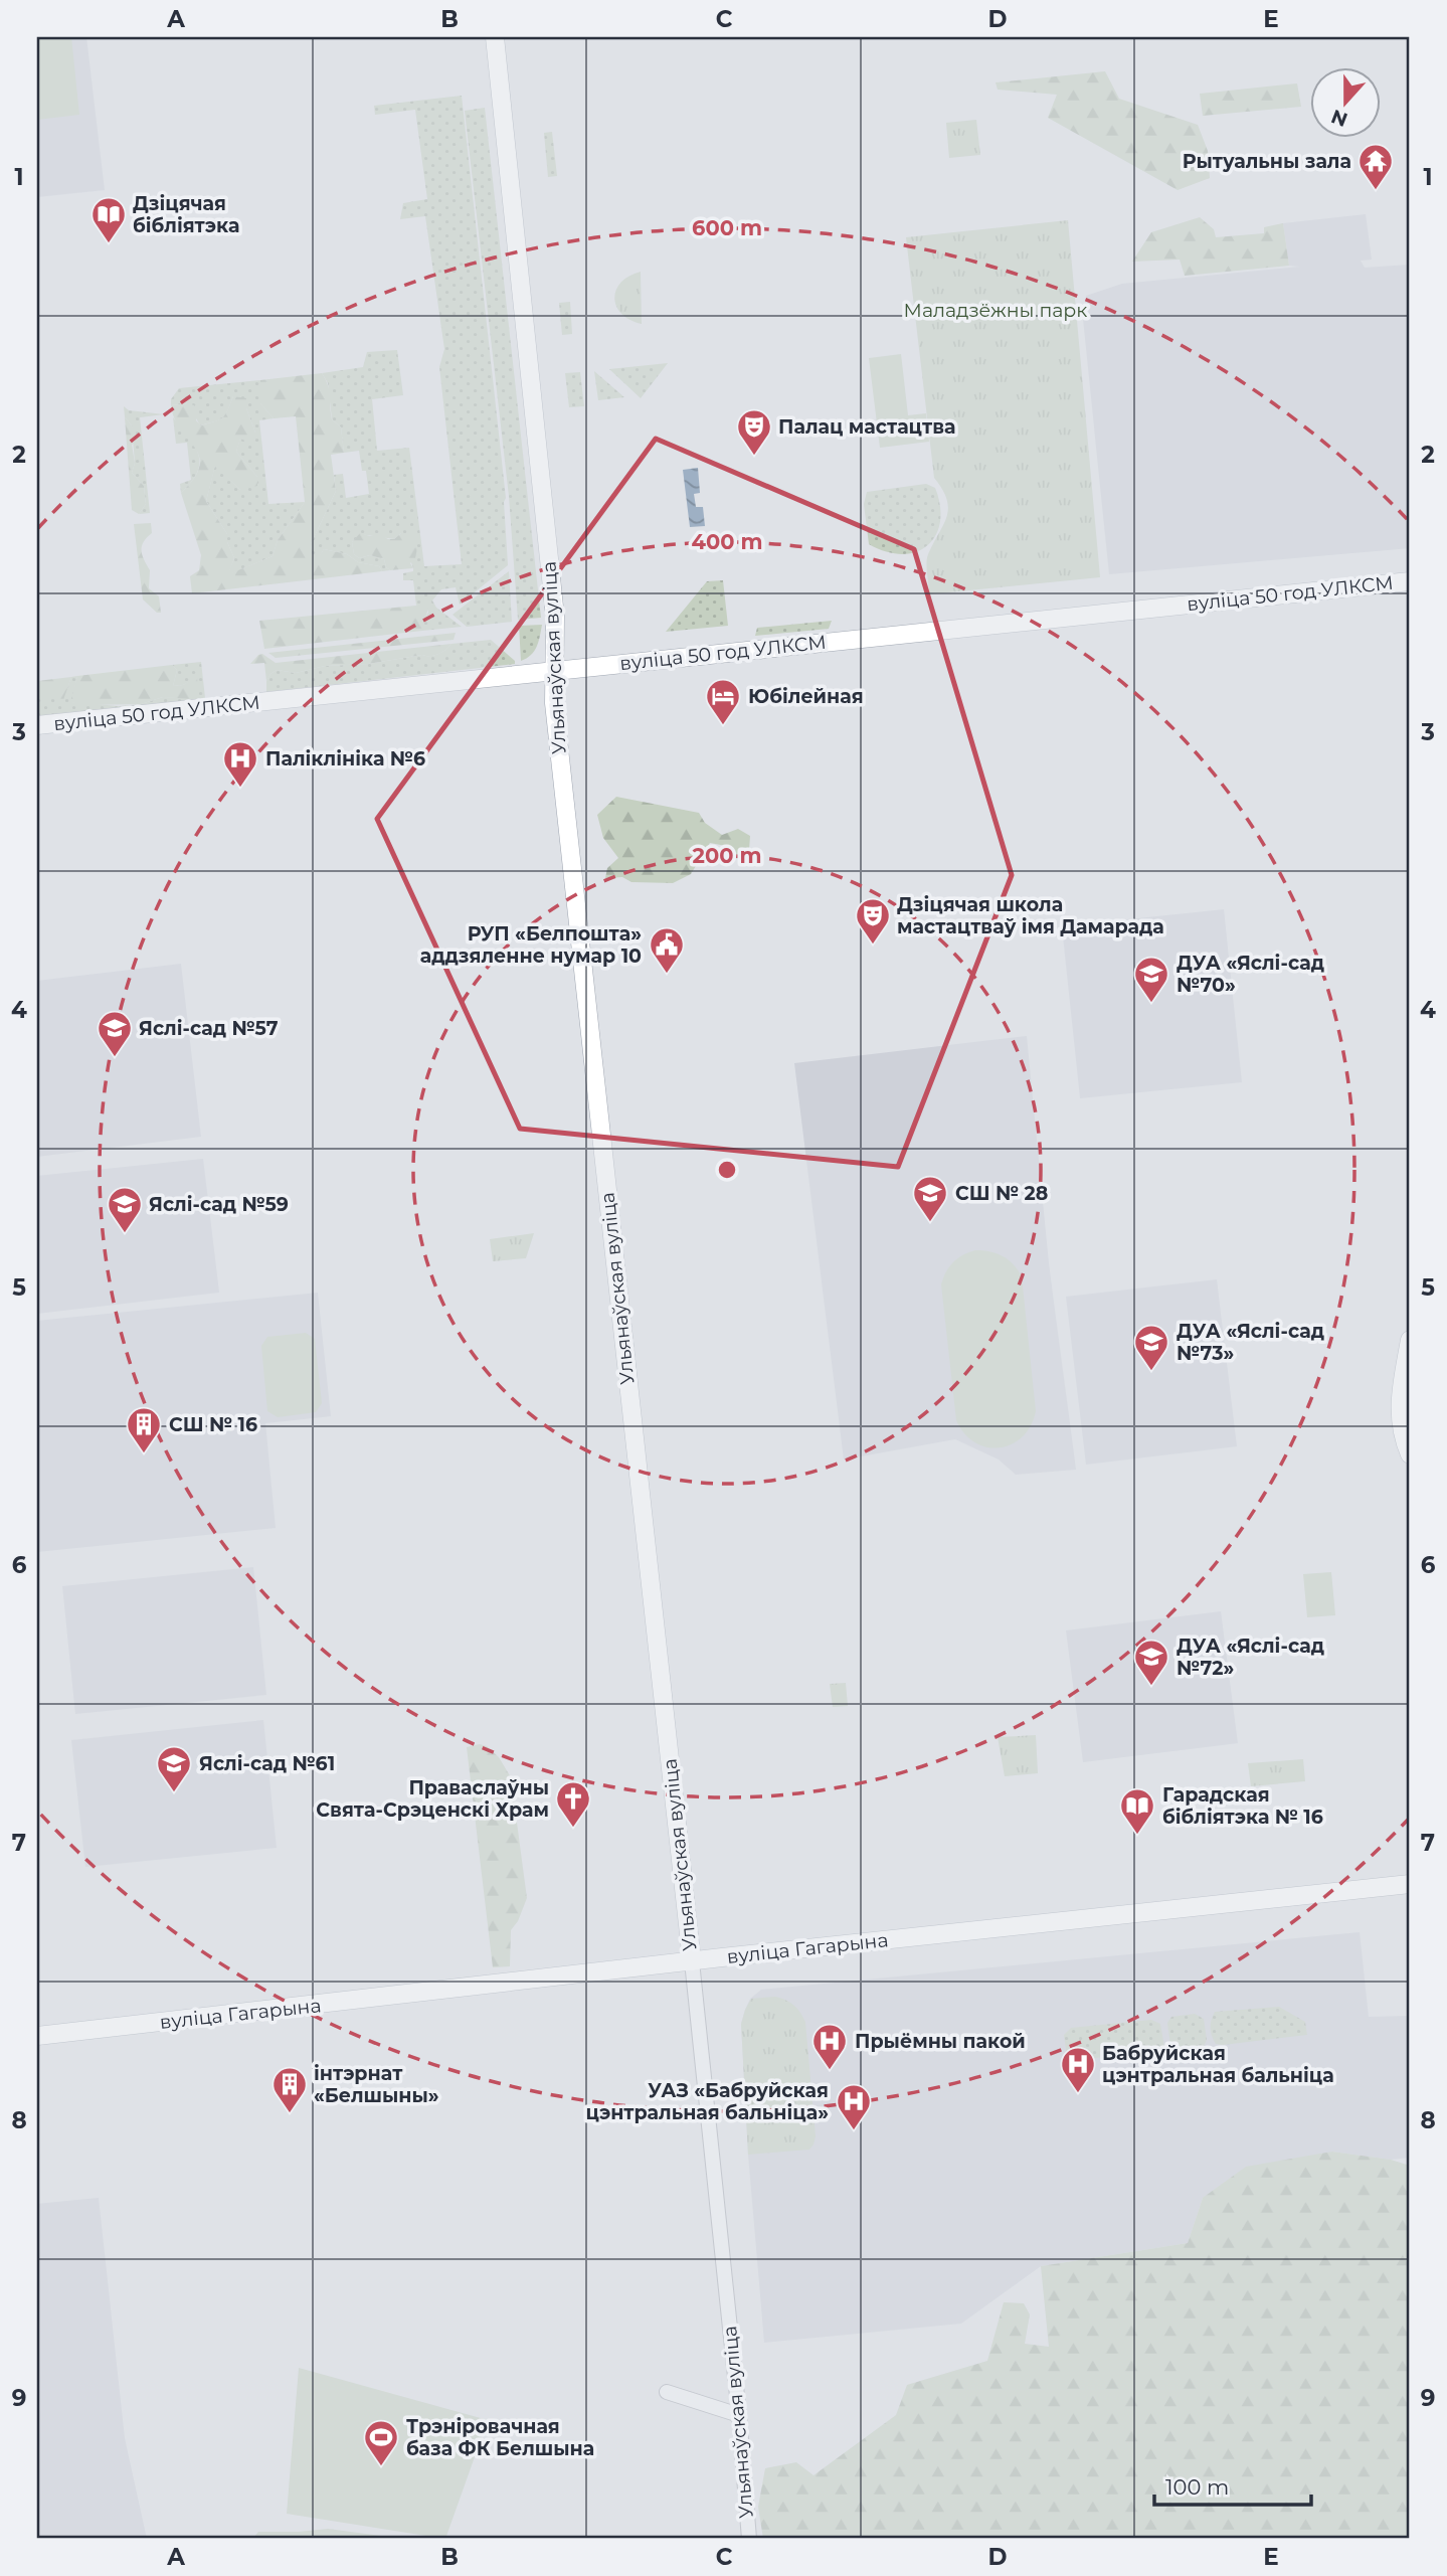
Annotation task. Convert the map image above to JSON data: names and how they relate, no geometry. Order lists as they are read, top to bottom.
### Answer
{
  "streets": {
    "main road": ["вуліца 50 год УЛКСМ", "Ульянаўская вуліца", "вуліца Гагарына"]
  },
  "crossings": [
    ["вуліца 50 год УЛКСМ", "Ульянаўская вуліца"],
    ["Ульянаўская вуліца", "вуліца Гагарына"]
  ],
  "parks": ["Маладзёжны парк"],
  "places": {
    "temple": ["Рытуальны зала"],
    "library": ["Дзіцячая бібліятэка", "Гарадская бібліятэка № 16"],
    "theatre": ["Палац мастацтва", "Дзіцячая школа мастацтваў імя Дамарада"],
    "hotel": ["Юбілейная"],
    "hospital": [
      "Паліклініка №6",
      "Прыёмны пакой",
      "Бабруйская цэнтральная бальніца",
      "УАЗ «Бабруйская цэнтральная бальніца»"
    ],
    "public building": ["РУП «Белпошта» аддзяленне нумар 10"],
    "school or university": [
      "ДУА «Яслі-сад №70»",
      "Яслі-сад №57",
      "СШ № 28",
      "Яслі-сад №59",
      "ДУА «Яслі-сад №73»",
      "ДУА «Яслі-сад №72»",
      "Яслі-сад №61"
    ],
    "building": ["СШ № 16", "інтэрнат «Белшыны»"],
    "church": ["Праваслаўны Свята-Срэценскі Храм"],
    "sports": ["Трэніровачная база ФК Белшына"]
  },
  "scale_bar": "100 m",
  "north": "bottom",
  "grid": {
    "columns": [
      "A",
      "B",
      "C",
      "D",
      "E"
    ],
    "rows": [
      "1",
      "2",
      "3",
      "4",
      "5",
      "6",
      "7",
      "8",
      "9"
    ]
  },
  "rings": ["600 m", "400 m", "200 m"]
}
